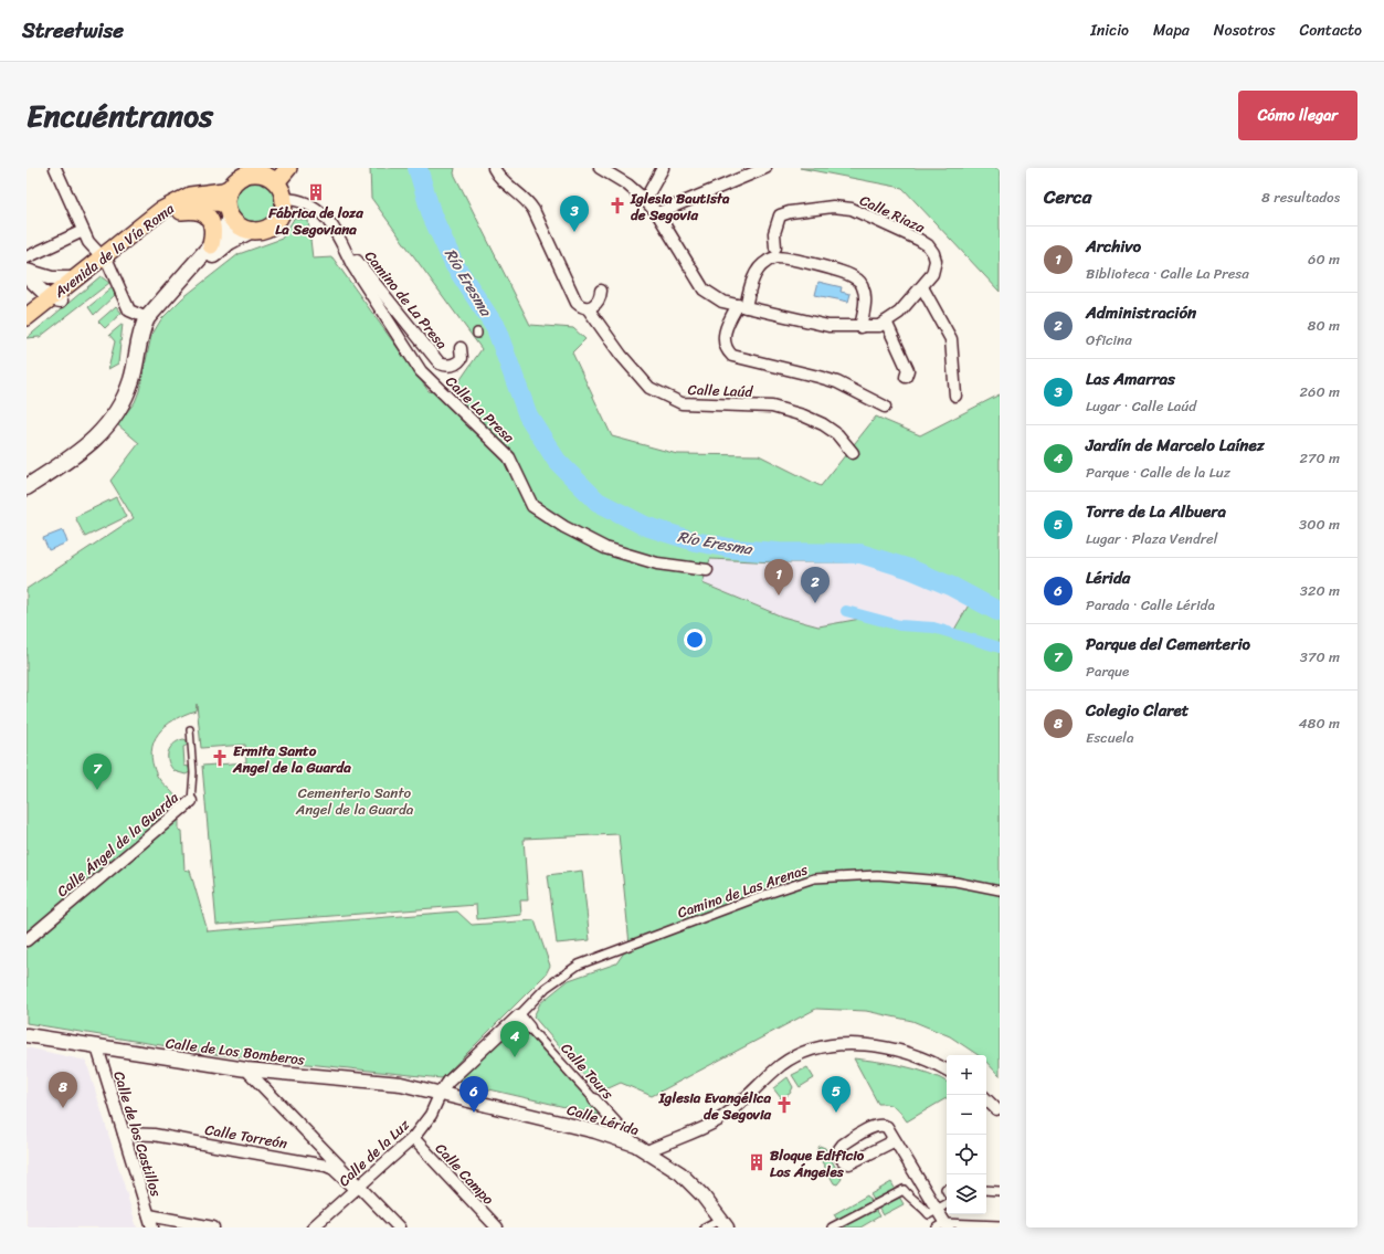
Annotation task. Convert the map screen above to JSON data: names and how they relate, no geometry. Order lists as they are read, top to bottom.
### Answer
{
  "streets": {
    "main road": ["Avenida de la Vía Roma"],
    "street": [
      "Calle Riaza",
      "Camino de La Presa",
      "Calle Laúd",
      "Calle La Presa",
      "Calle Ángel de la Guarda",
      "Camino de Las Arenas",
      "Calle de Los Bomberos",
      "Calle Tours",
      "Calle Lérida",
      "Calle de los Castillos",
      "Calle Torreón",
      "Calle de la Luz",
      "Calle Campo"
    ]
  },
  "crossings": [
    ["Avenida de la Vía Roma", "Calle La Presa"],
    ["Camino de La Presa", "Calle La Presa"],
    ["Camino de Las Arenas", "Calle Tours"],
    ["Camino de Las Arenas", "Calle de la Luz"],
    ["Calle de Los Bomberos", "Calle Lérida"],
    ["Calle de Los Bomberos", "Calle de los Castillos"],
    ["Calle de Los Bomberos", "Calle de la Luz"],
    ["Calle Tours", "Calle Lérida"],
    ["Calle Tours", "Calle de la Luz"],
    ["Calle Lérida", "Calle de la Luz"],
    ["Calle de los Castillos", "Calle Torreón"],
    ["Calle Torreón", "Calle de la Luz"],
    ["Calle de la Luz", "Calle Campo"]
  ],
  "water": ["Río Eresma"],
  "parks": ["Cementerio Santo Angel de la Guarda"],
  "places": {
    "building": ["Fábrica de loza La Segoviana", "Bloque Edificio Los Ángeles"],
    "church": ["Iglesia Bautista de Segovia", "Ermita Santo Angel de la Guarda", "Iglesia Evangélica de Segovia"]
  },
  "page": {
    "header": "Streetwise",
    "nav": [
      "Inicio",
      "Mapa",
      "Nosotros",
      "Contacto"
    ],
    "title": "Encuéntranos",
    "buttons": "Cómo llegar",
    "heading": ["Cerca", "8 resultados"],
    "pins": [
      "3",
      "1",
      "2",
      "7",
      "4",
      "8",
      "5",
      "6"
    ],
    "list": [
      {
        "mark": "1",
        "name": "Archivo",
        "note": "Biblioteca · Calle La Presa",
        "value": "60 m"
      },
      {
        "mark": "2",
        "name": "Administración",
        "note": "Oficina",
        "value": "80 m"
      },
      {
        "mark": "3",
        "name": "Las Amarras",
        "note": "Lugar · Calle Laúd",
        "value": "260 m"
      },
      {
        "mark": "4",
        "name": "Jardín de Marcelo Laínez",
        "note": "Parque · Calle de la Luz",
        "value": "270 m"
      },
      {
        "mark": "5",
        "name": "Torre de La Albuera",
        "note": "Lugar · Plaza Vendrel",
        "value": "300 m"
      },
      {
        "mark": "6",
        "name": "Lérida",
        "note": "Parada · Calle Lérida",
        "value": "320 m"
      },
      {
        "mark": "7",
        "name": "Parque del Cementerio",
        "note": "Parque",
        "value": "370 m"
      },
      {
        "mark": "8",
        "name": "Colegio Claret",
        "note": "Escuela",
        "value": "480 m"
      }
    ],
    "map_buttons": ["+", "−"]
  }
}
